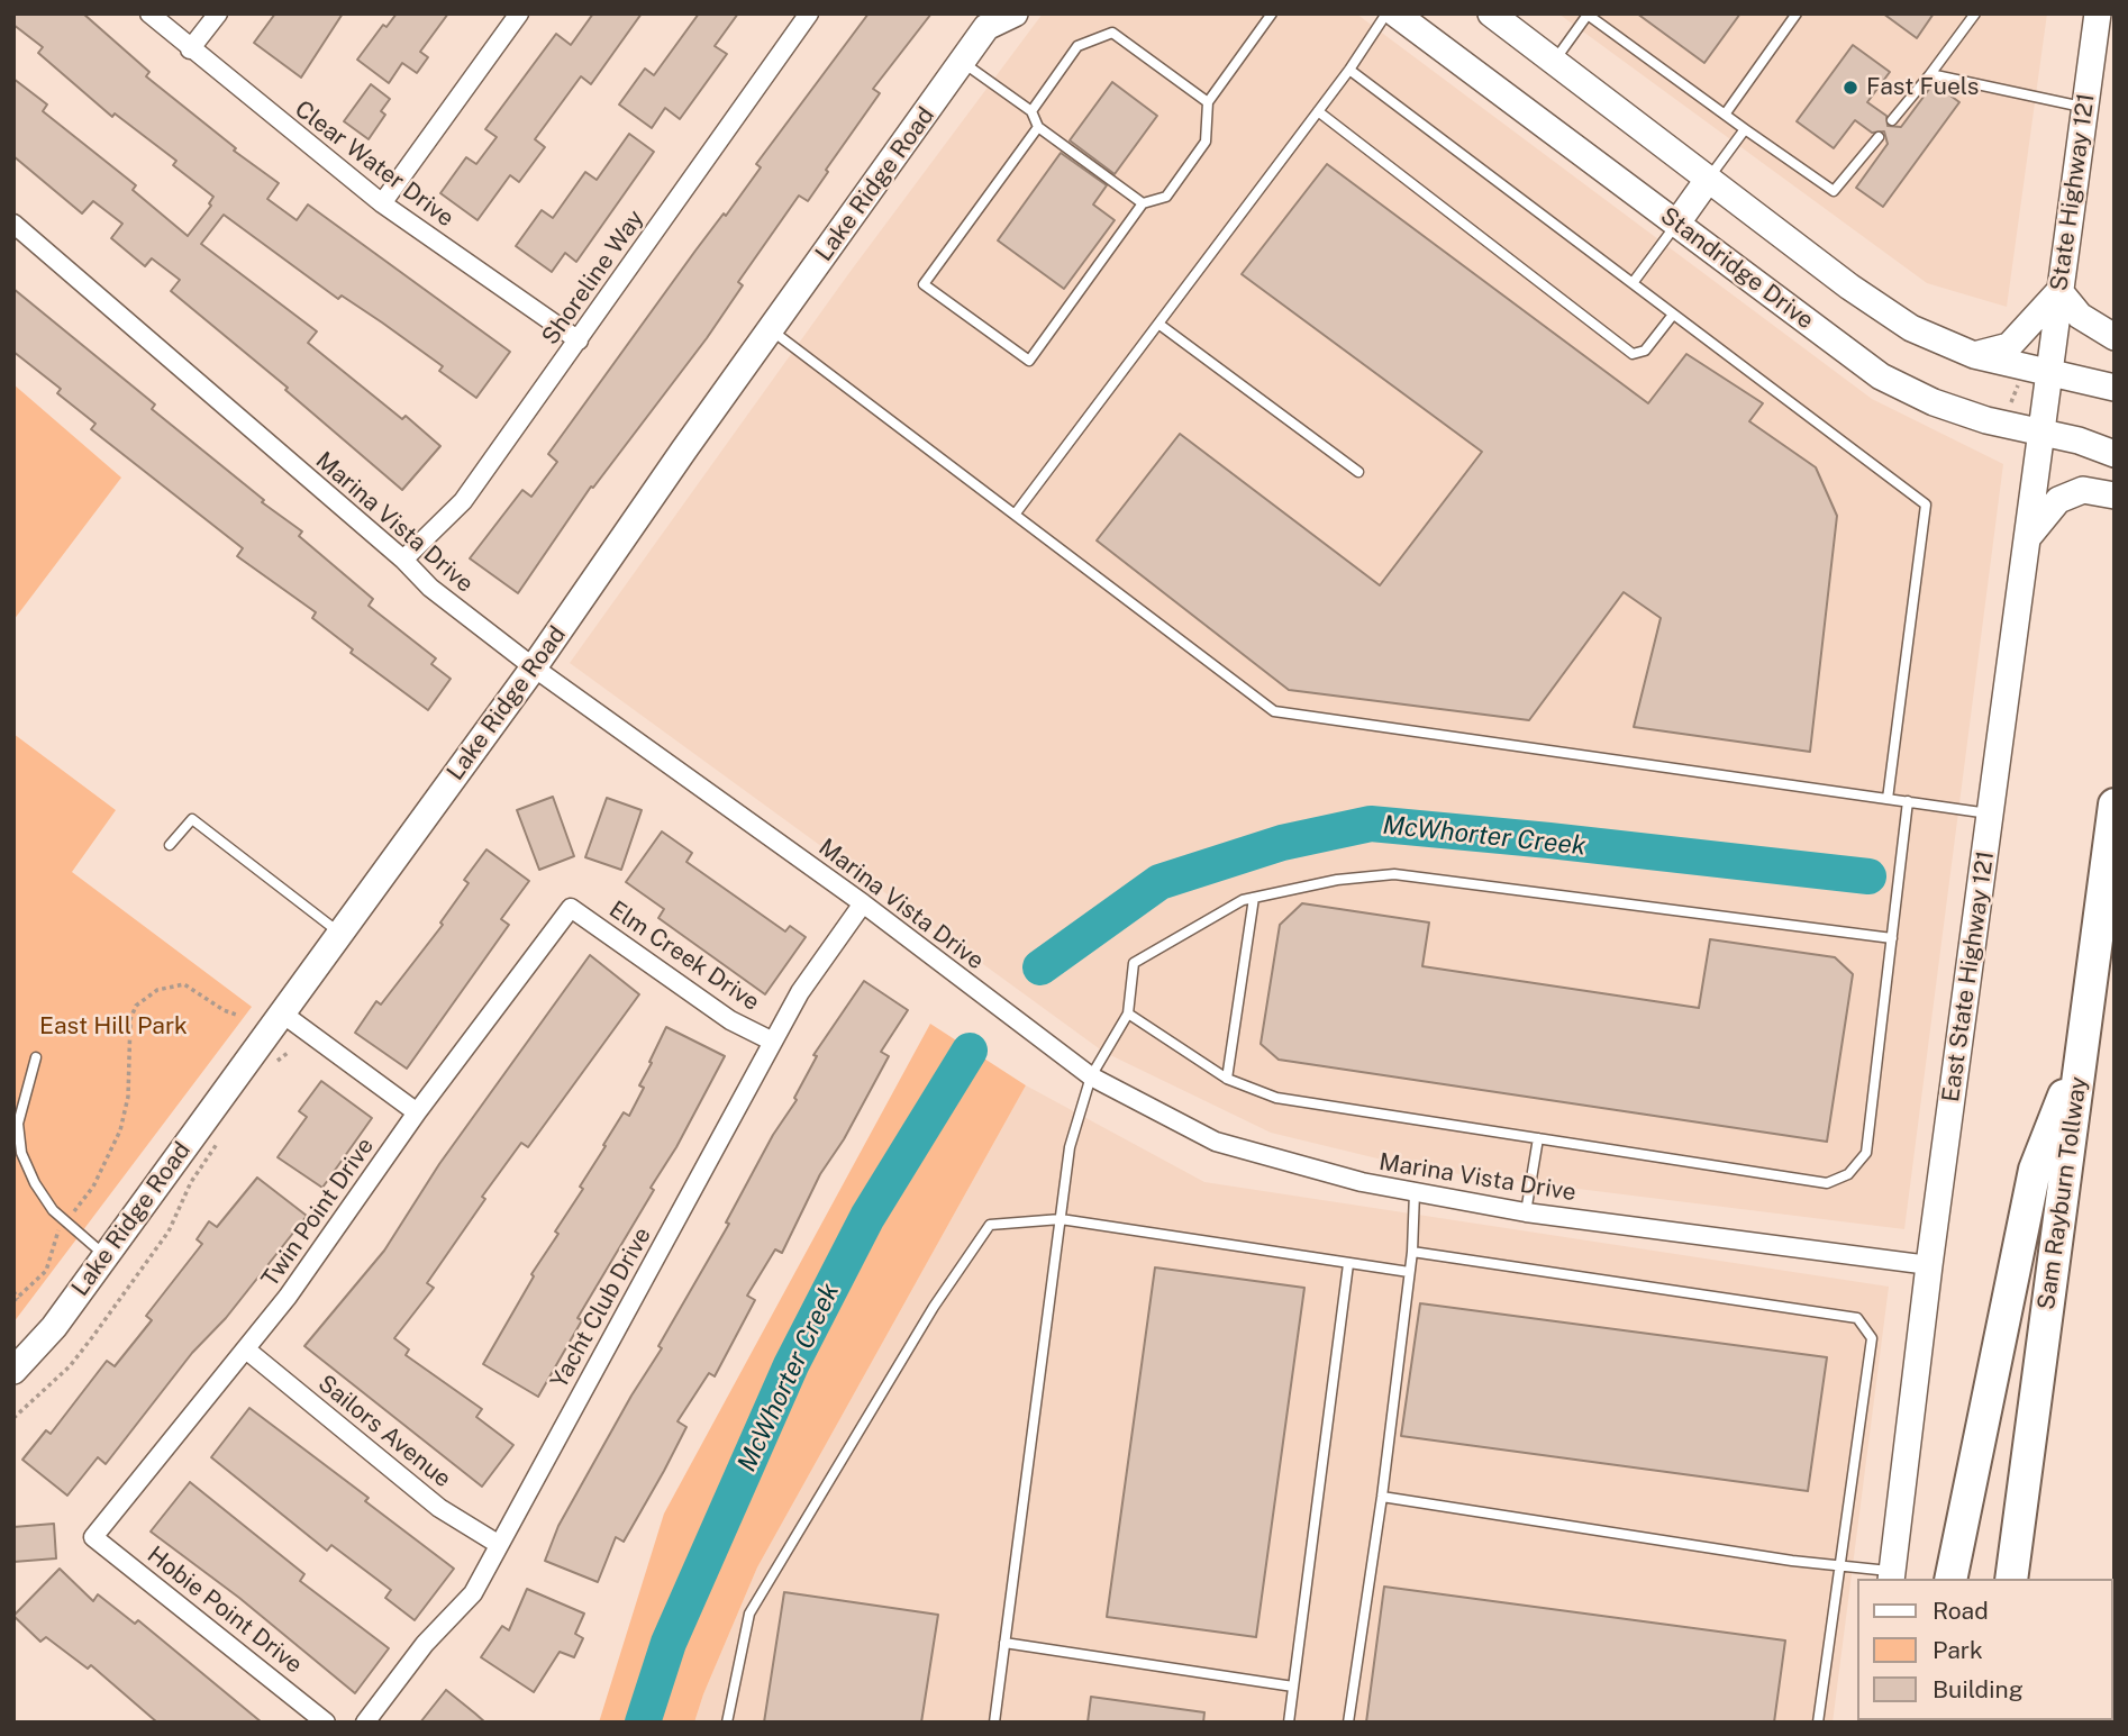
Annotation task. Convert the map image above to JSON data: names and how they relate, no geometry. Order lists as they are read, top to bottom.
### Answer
{
  "streets": {
    "highway": ["Sam Rayburn Tollway"],
    "street": [
      "Clear Water Drive",
      "Lake Ridge Road",
      "State Highway 121",
      "Standridge Drive",
      "Shoreline Way",
      "Marina Vista Drive",
      "Elm Creek Drive",
      "East State Highway 121",
      "Twin Point Drive",
      "Yacht Club Drive",
      "Sailors Avenue",
      "Hobie Point Drive"
    ]
  },
  "crossings": [
    ["Clear Water Drive", "Shoreline Way"],
    ["Lake Ridge Road", "Marina Vista Drive"],
    ["State Highway 121", "East State Highway 121"],
    ["Standridge Drive", "East State Highway 121"],
    ["Shoreline Way", "Marina Vista Drive"],
    ["Marina Vista Drive", "East State Highway 121"],
    ["Marina Vista Drive", "Yacht Club Drive"],
    ["Elm Creek Drive", "Twin Point Drive"],
    ["Elm Creek Drive", "Yacht Club Drive"],
    ["Twin Point Drive", "Sailors Avenue"],
    ["Twin Point Drive", "Hobie Point Drive"],
    ["Yacht Club Drive", "Sailors Avenue"]
  ],
  "water": ["McWhorter Creek"],
  "parks": ["East Hill Park"],
  "places": ["Fast Fuels"],
  "legend": ["Road", "Park", "Building"]
}
